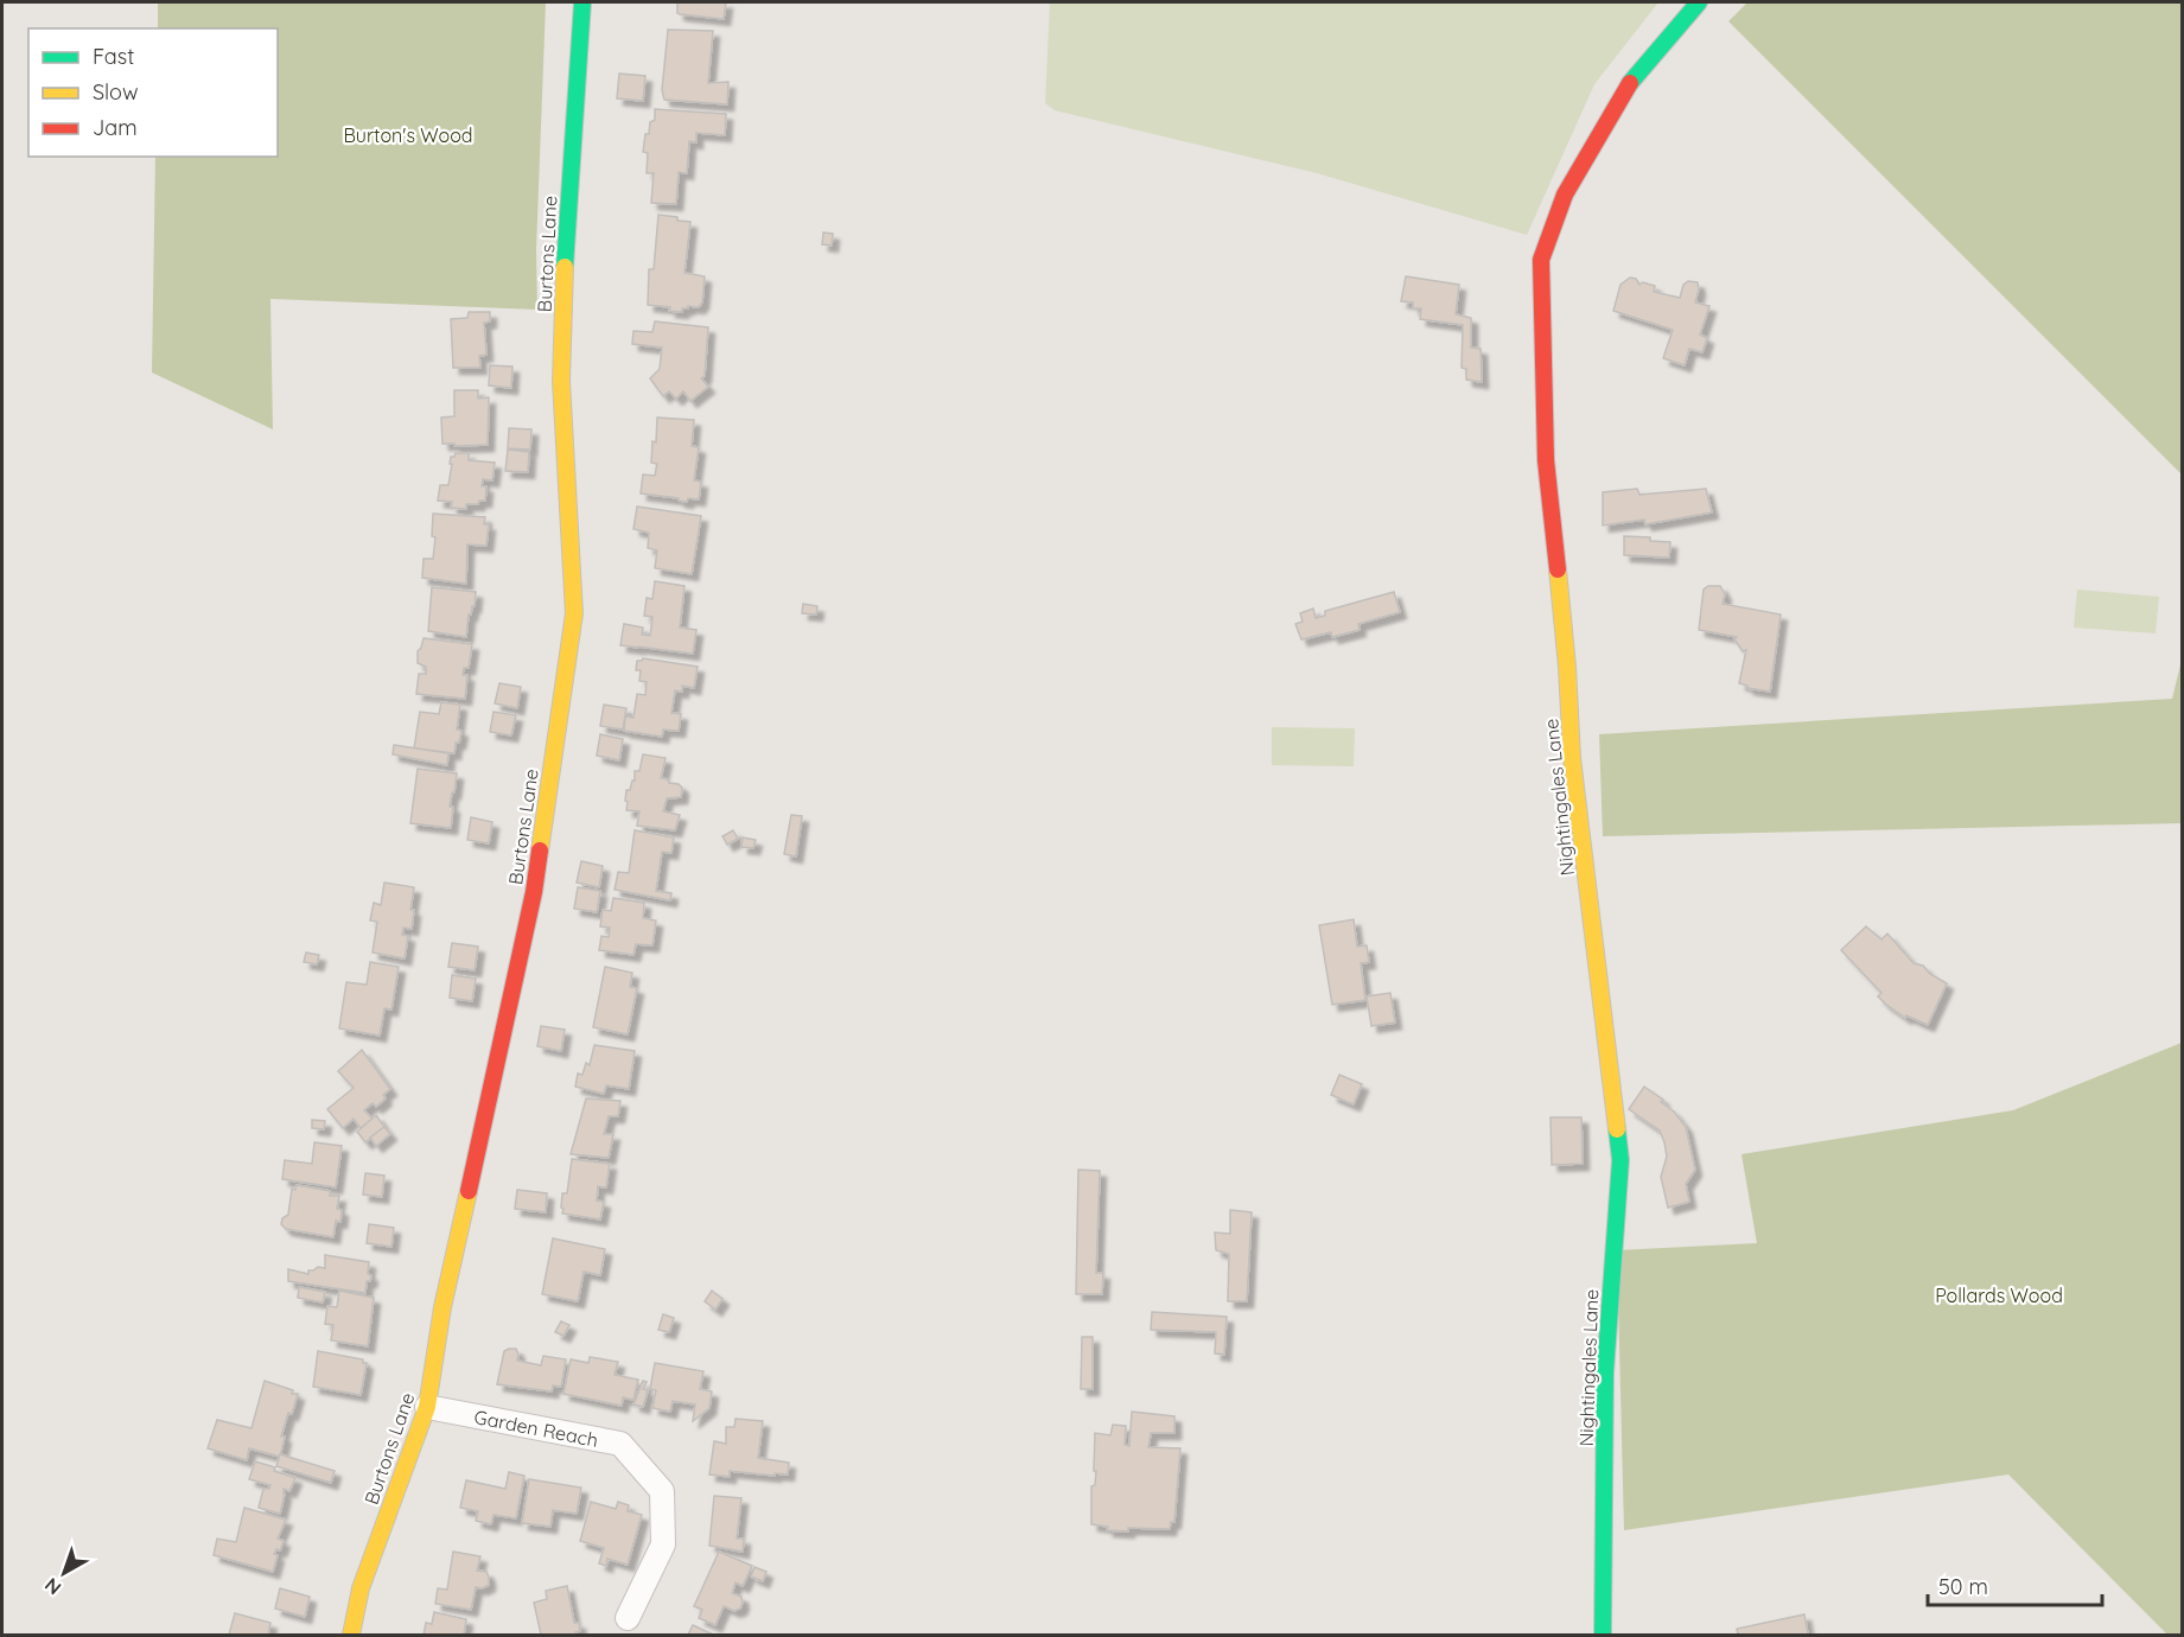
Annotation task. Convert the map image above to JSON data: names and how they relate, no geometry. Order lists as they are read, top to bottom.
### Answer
{
  "streets": {
    "main road": ["Burtons Lane", "Nightingales Lane"],
    "street": ["Garden Reach"]
  },
  "crossings": [
    ["Burtons Lane", "Garden Reach"]
  ],
  "parks": ["Burton's Wood", "Pollards Wood"],
  "legend": ["Fast", "Slow", "Jam"],
  "scale_bar": "50 m",
  "north": "bottom left"
}
